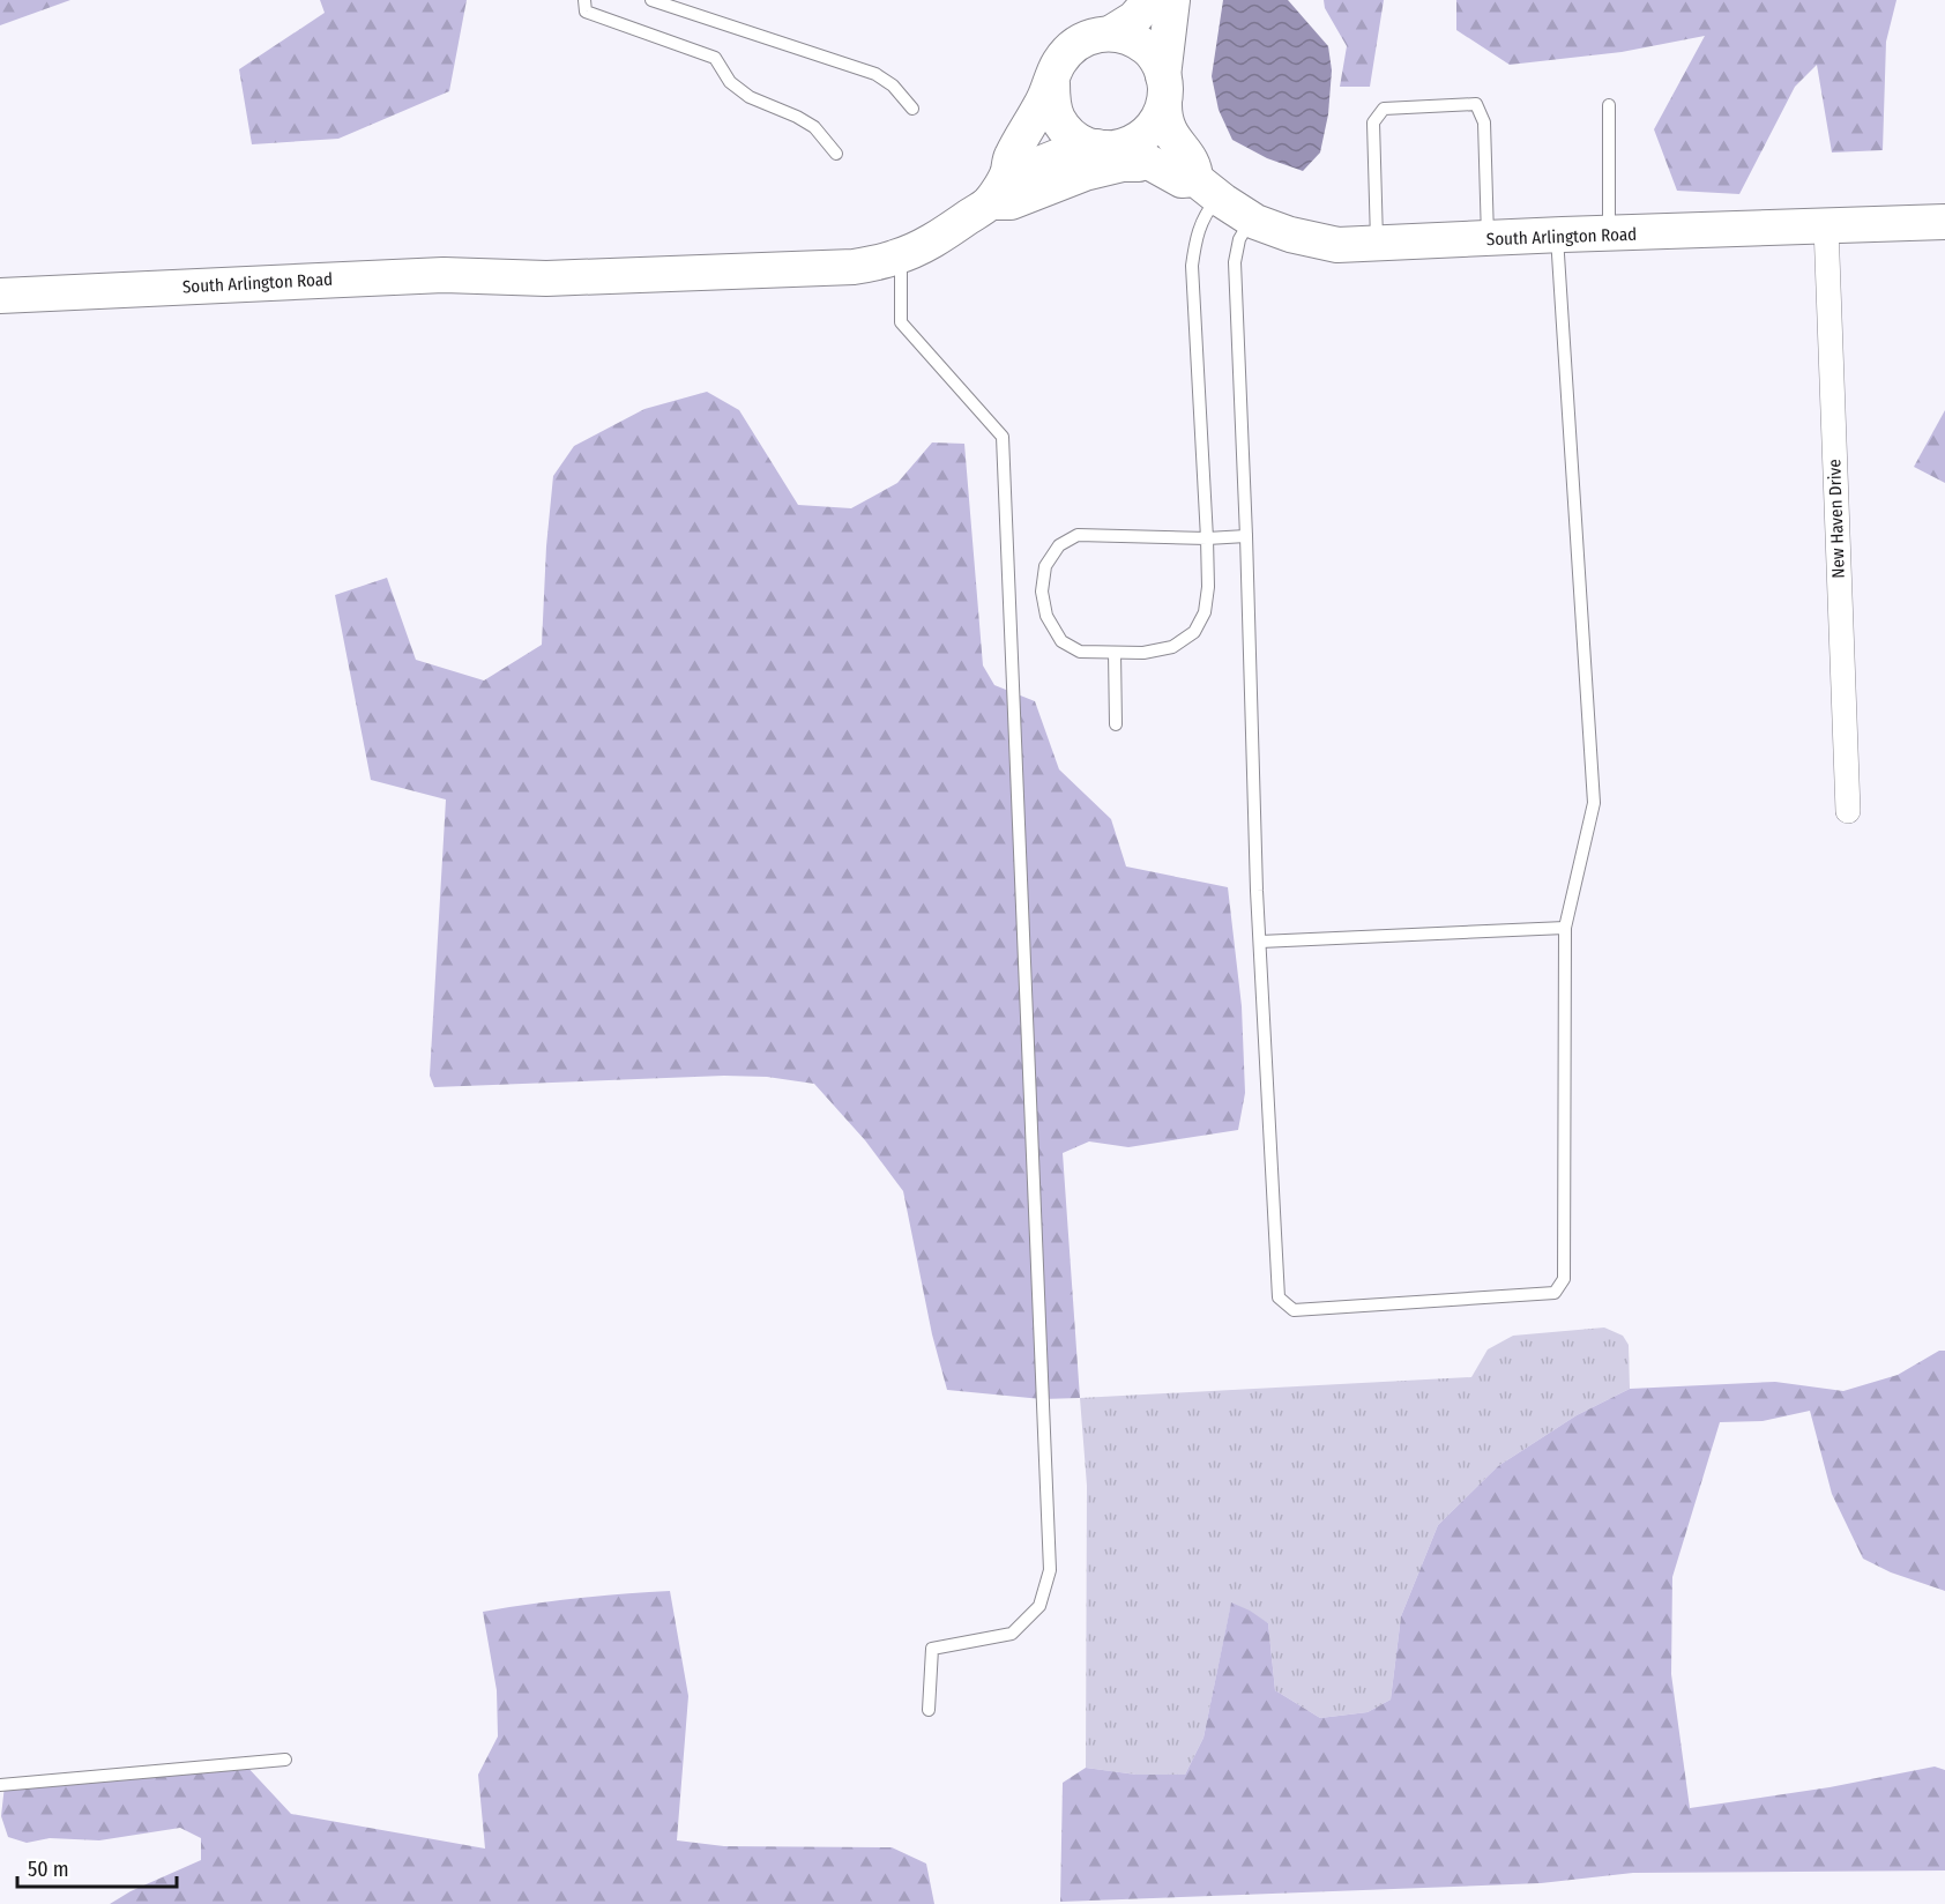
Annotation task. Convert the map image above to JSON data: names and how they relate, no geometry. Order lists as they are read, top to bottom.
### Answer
{
  "streets": {
    "main road": ["South Arlington Road"],
    "street": ["New Haven Drive"]
  },
  "crossings": [
    ["South Arlington Road", "New Haven Drive"]
  ],
  "scale_bar": "50 m"
}
